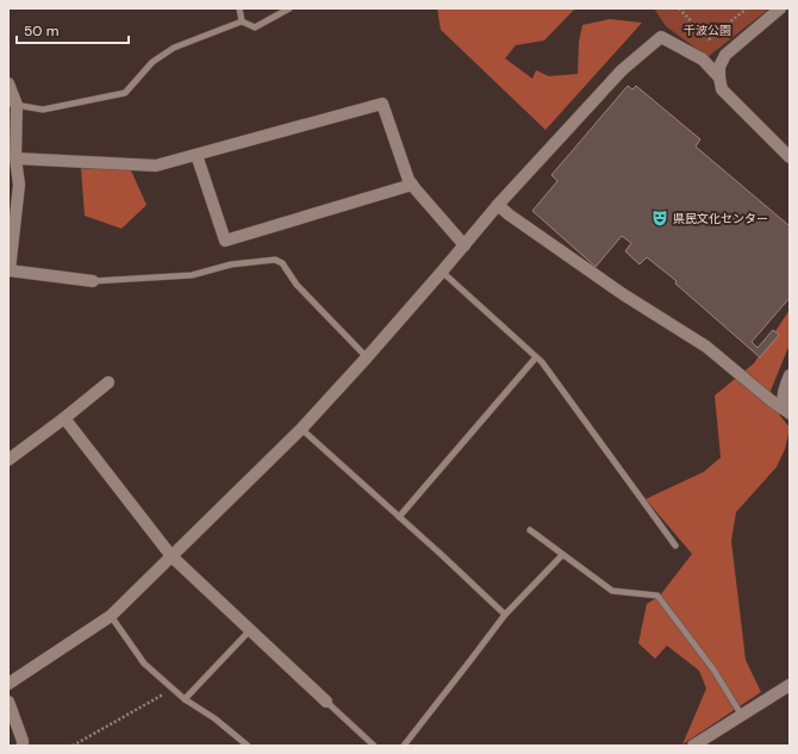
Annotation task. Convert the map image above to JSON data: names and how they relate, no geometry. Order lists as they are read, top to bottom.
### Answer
{
  "parks": ["千波公園"],
  "places": {
    "theatre": ["県民文化センター"]
  },
  "scale_bar": "50 m"
}
